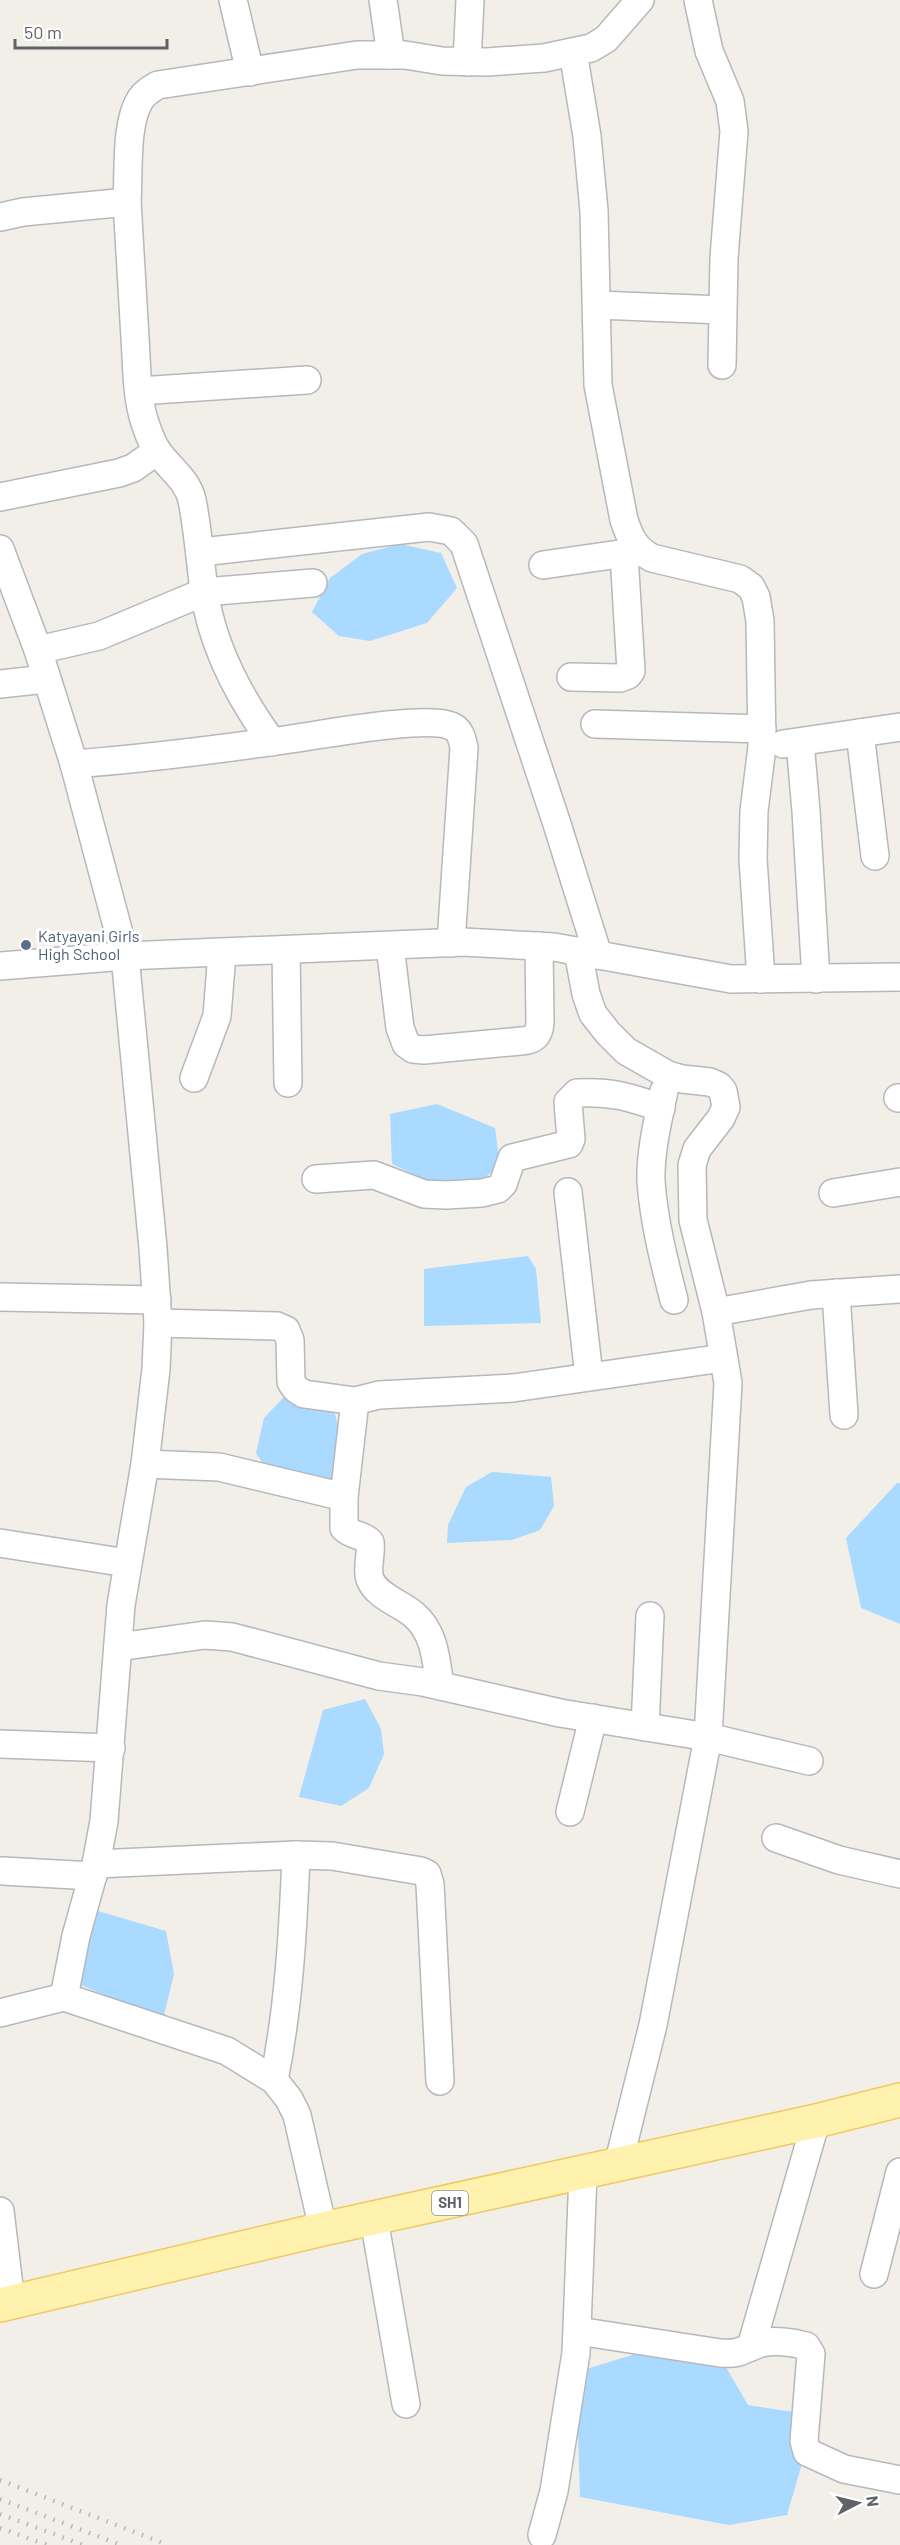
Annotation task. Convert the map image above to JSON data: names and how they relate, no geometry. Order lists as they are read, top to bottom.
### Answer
{
  "streets": {
    "main road": ["SH1"]
  },
  "places": ["Katyayani Girls High School"],
  "scale_bar": "50 m",
  "north": "right"
}
